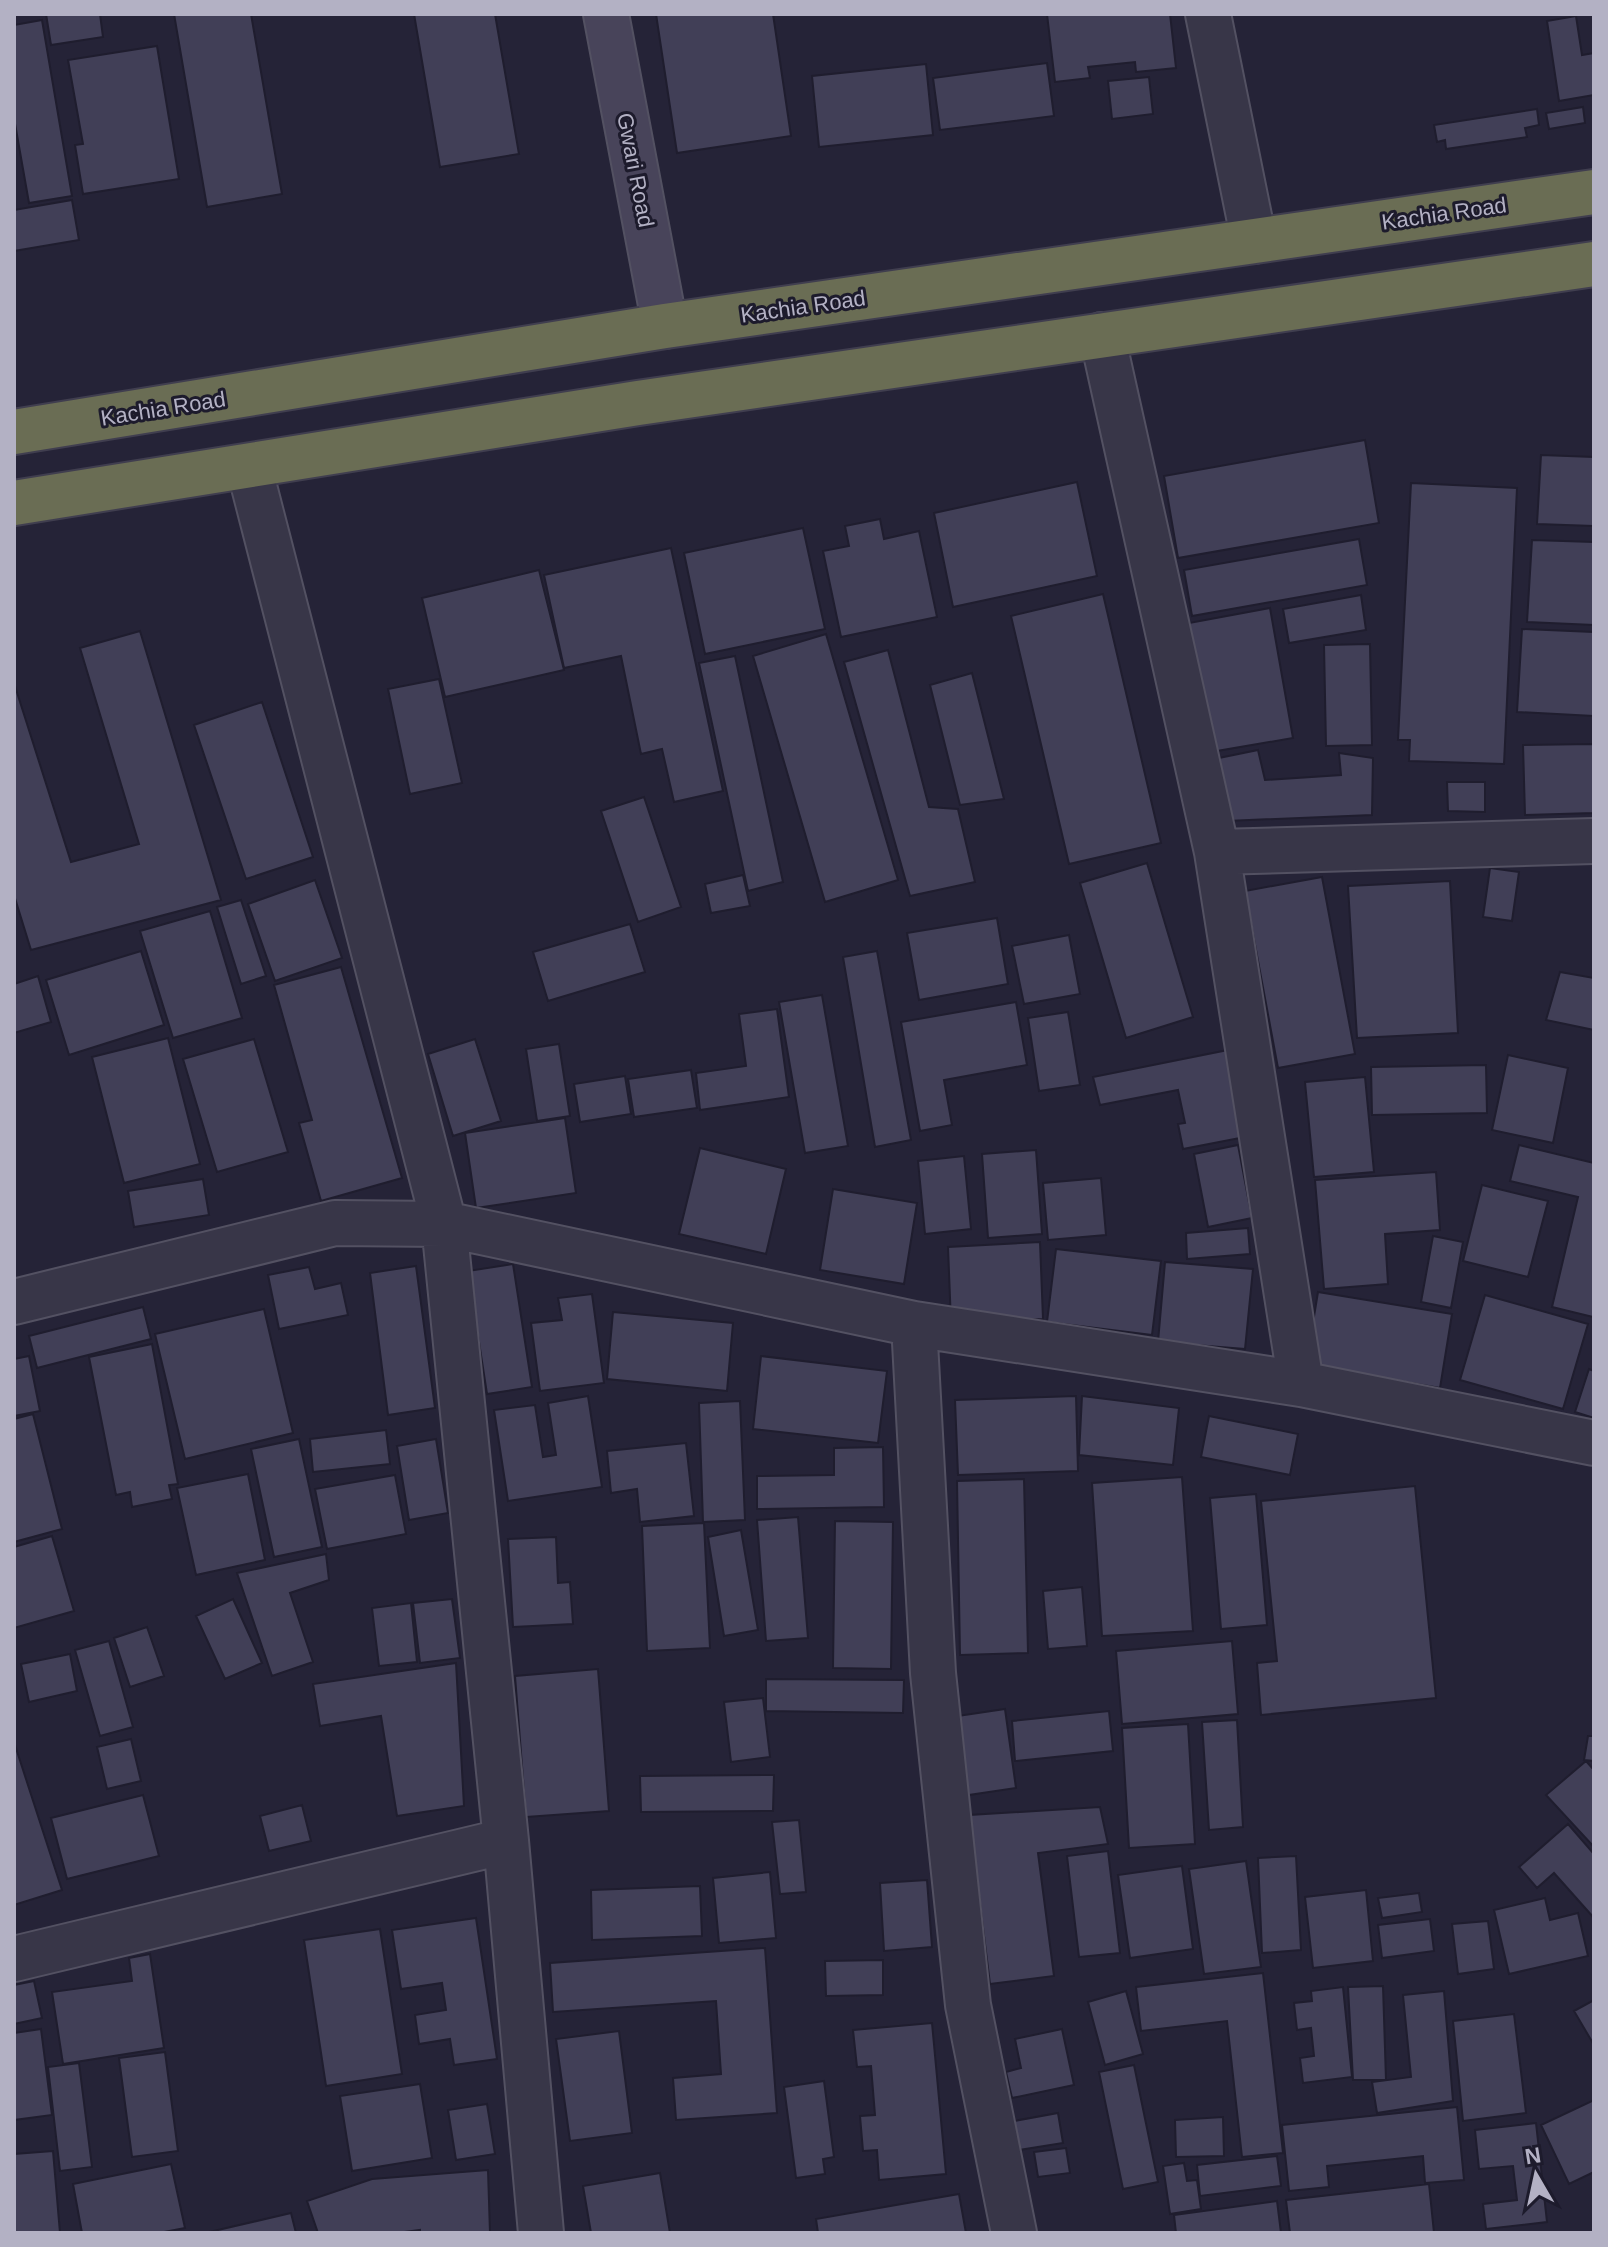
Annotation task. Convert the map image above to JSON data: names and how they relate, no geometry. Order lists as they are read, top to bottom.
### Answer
{
  "streets": {
    "highway": ["Kachia Road"],
    "street": ["Gwari Road"]
  },
  "crossings": [
    ["Gwari Road", "Kachia Road"]
  ],
  "north": "top"
}
